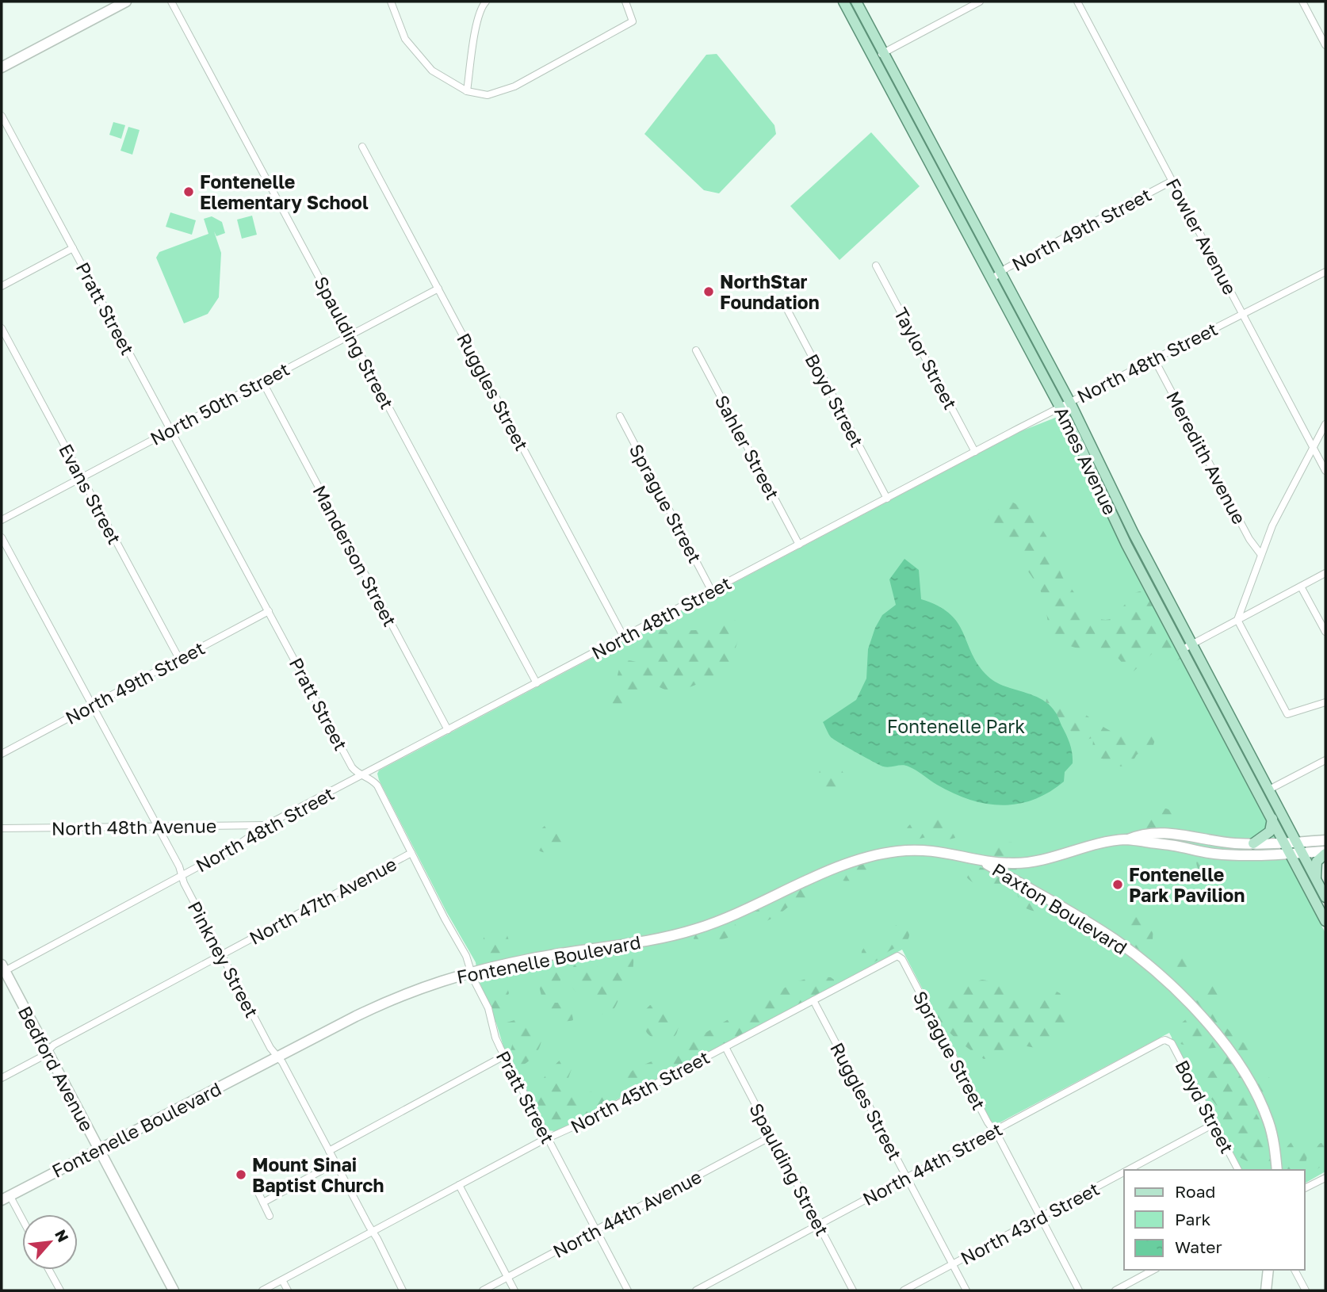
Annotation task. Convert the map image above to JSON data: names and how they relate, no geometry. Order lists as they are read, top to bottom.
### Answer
{
  "streets": {
    "main road": [
      "Ames Avenue",
      "Paxton Boulevard",
      "Fontenelle Boulevard",
      "Bedford Avenue"
    ],
    "street": [
      "North 49th Street",
      "Fowler Avenue",
      "Pratt Street",
      "Spaulding Street",
      "Taylor Street",
      "North 48th Street",
      "Ruggles Street",
      "Boyd Street",
      "North 50th Street",
      "Sahler Street",
      "Meredith Avenue",
      "Evans Street",
      "Sprague Street",
      "Manderson Street",
      "North 48th Avenue",
      "North 47th Avenue",
      "Pinkney Street",
      "North 45th Street",
      "North 44th Street",
      "North 44th Avenue",
      "North 43rd Street"
    ]
  },
  "crossings": [
    ["North 49th Street", "Fowler Avenue"],
    ["North 49th Street", "Pratt Street"],
    ["North 49th Street", "Ames Avenue"],
    ["North 49th Street", "Evans Street"],
    ["North 49th Street", "Pinkney Street"],
    ["Fowler Avenue", "North 48th Street"],
    ["Pratt Street", "North 48th Street"],
    ["Pratt Street", "North 50th Street"],
    ["Pratt Street", "North 47th Avenue"],
    ["Pratt Street", "Fontenelle Boulevard"],
    ["Pratt Street", "North 45th Street"],
    ["Pratt Street", "North 44th Avenue"],
    ["Spaulding Street", "North 48th Street"],
    ["Spaulding Street", "North 50th Street"],
    ["Spaulding Street", "North 45th Street"],
    ["Spaulding Street", "North 44th Street"],
    ["Spaulding Street", "North 44th Avenue"],
    ["Taylor Street", "North 48th Street"],
    ["North 48th Street", "Ruggles Street"],
    ["North 48th Street", "Boyd Street"],
    ["North 48th Street", "Sahler Street"],
    ["North 48th Street", "Meredith Avenue"],
    ["North 48th Street", "Ames Avenue"],
    ["North 48th Street", "Sprague Street"],
    ["North 48th Street", "Manderson Street"],
    ["North 48th Street", "North 48th Avenue"],
    ["North 48th Street", "Pinkney Street"],
    ["North 48th Street", "Bedford Avenue"],
    ["Ruggles Street", "North 50th Street"],
    ["Ruggles Street", "North 45th Street"],
    ["Ruggles Street", "North 44th Street"],
    ["Ruggles Street", "North 43rd Street"],
    ["Boyd Street", "North 44th Street"],
    ["Boyd Street", "North 43rd Street"],
    ["North 50th Street", "Evans Street"],
    ["North 50th Street", "Manderson Street"],
    ["Ames Avenue", "Fontenelle Boulevard"],
    ["Sprague Street", "North 45th Street"],
    ["Sprague Street", "North 44th Street"],
    ["Sprague Street", "North 43rd Street"],
    ["North 48th Avenue", "Pinkney Street"],
    ["North 47th Avenue", "Pinkney Street"],
    ["North 47th Avenue", "Bedford Avenue"],
    ["Paxton Boulevard", "Fontenelle Boulevard"],
    ["Pinkney Street", "Fontenelle Boulevard"],
    ["Pinkney Street", "North 45th Street"],
    ["Fontenelle Boulevard", "Bedford Avenue"]
  ],
  "parks": ["Fontenelle Park"],
  "places": [
    "Fontenelle Elementary School",
    "NorthStar Foundation",
    "Fontenelle Park Pavilion",
    "Mount Sinai Baptist Church"
  ],
  "legend": ["Road", "Park", "Water"],
  "north": "top right"
}
